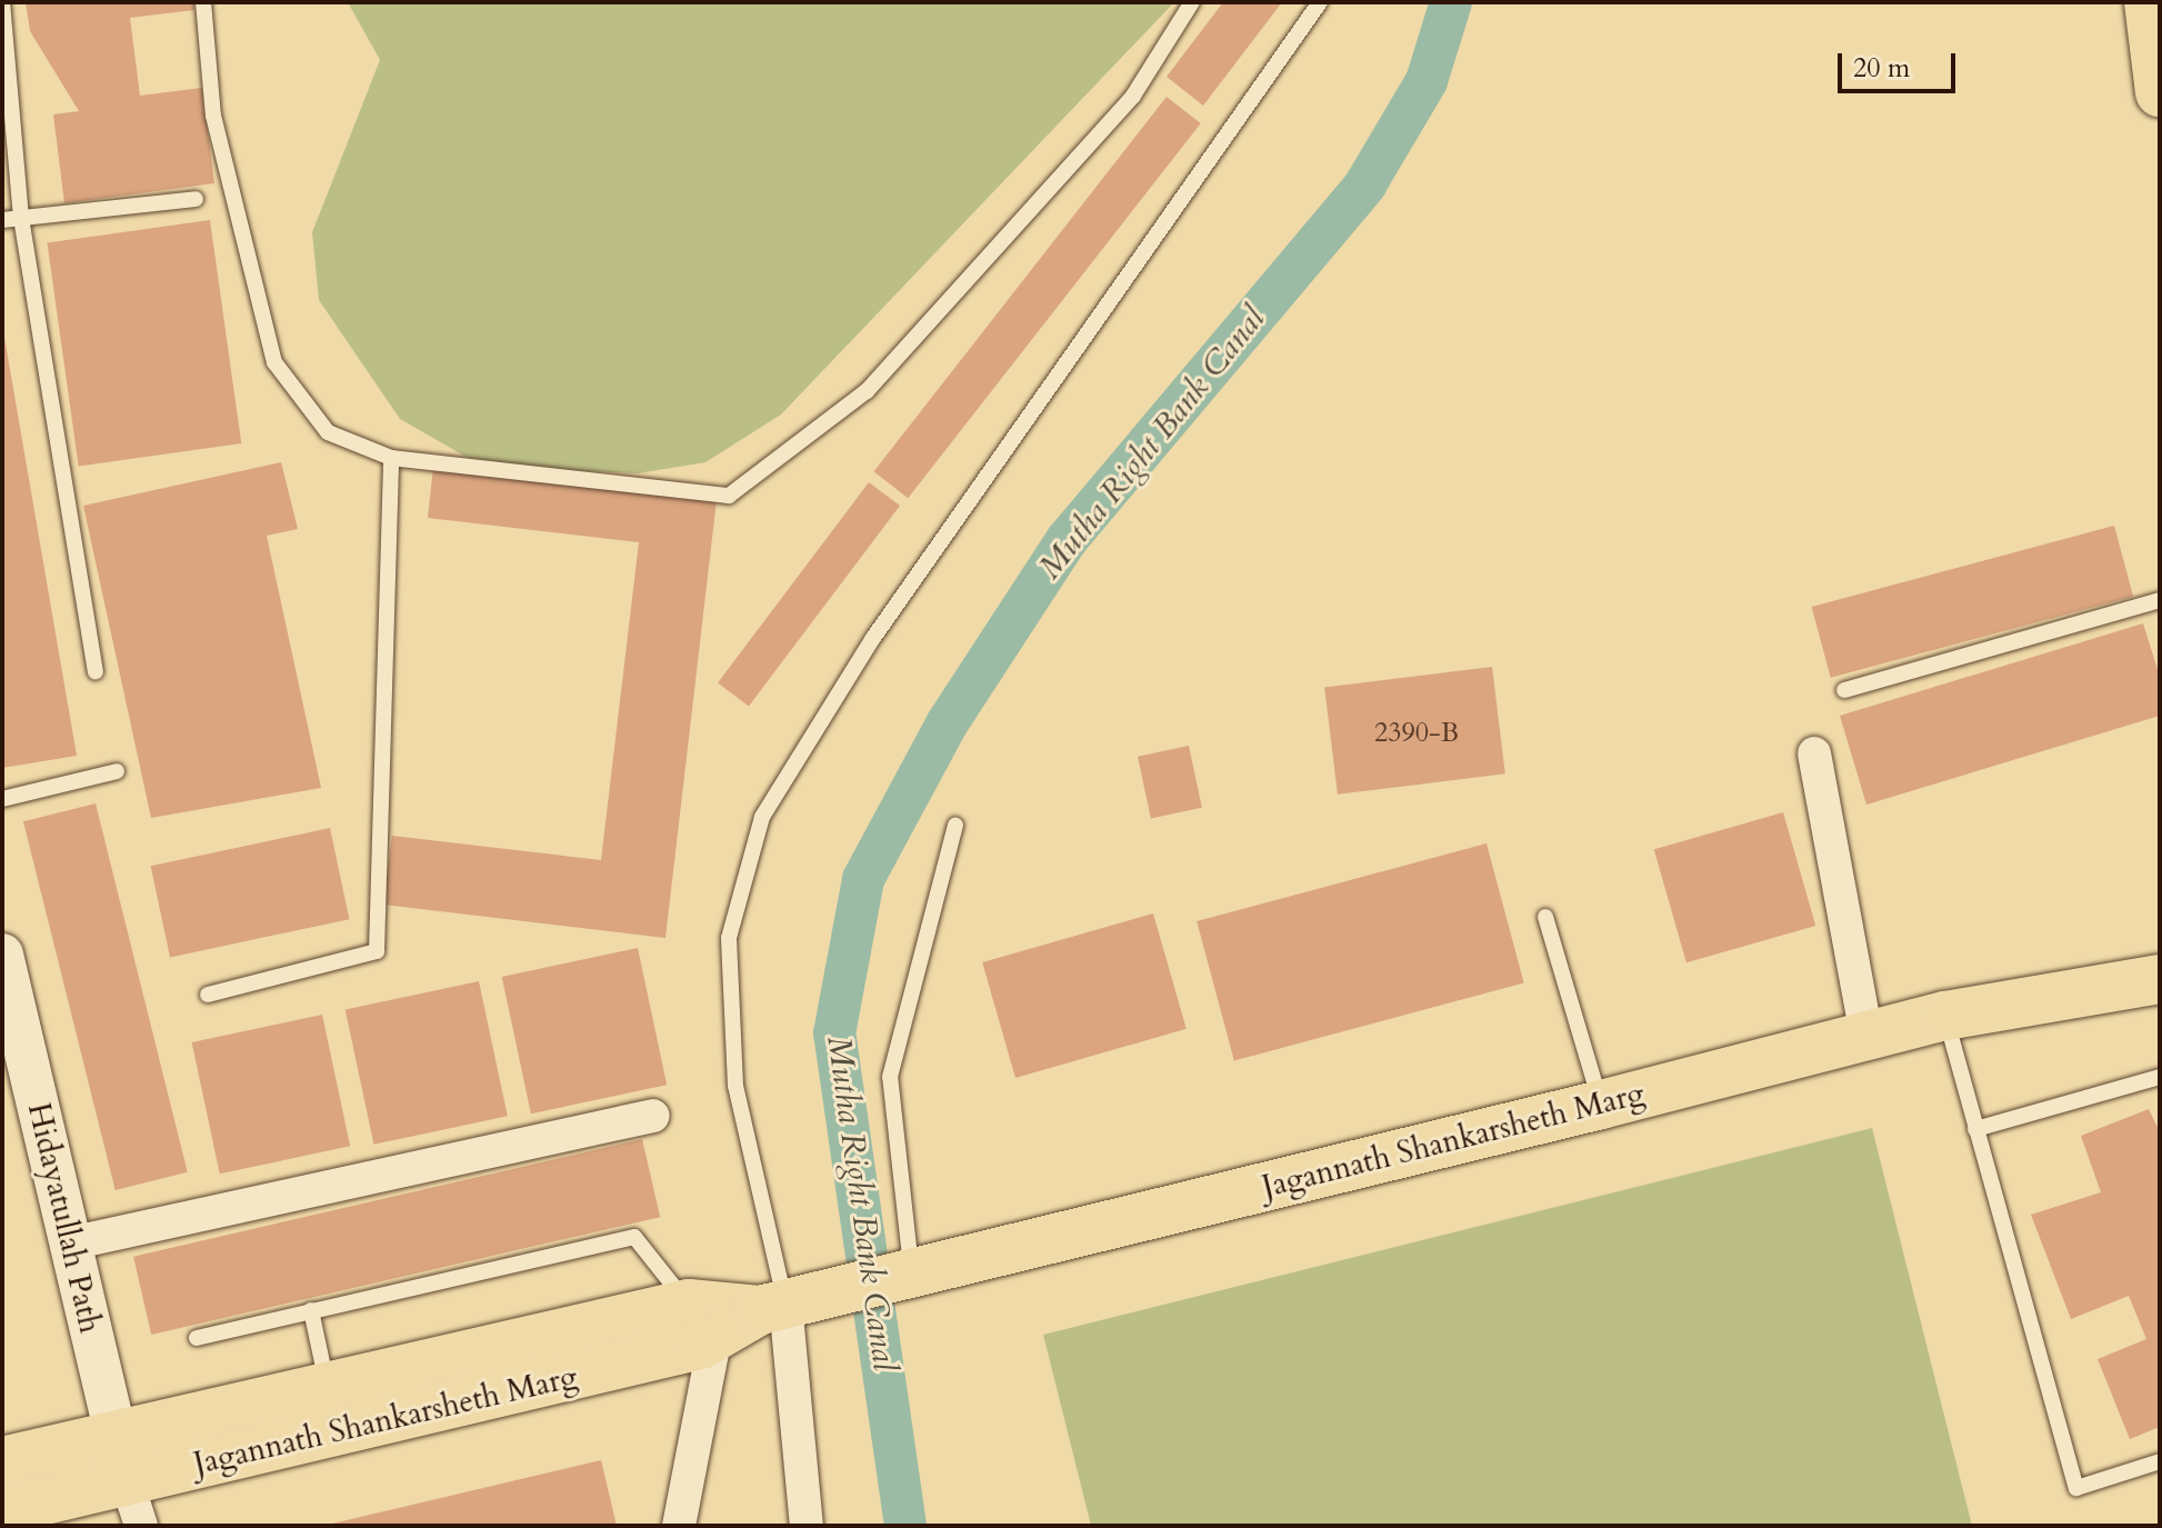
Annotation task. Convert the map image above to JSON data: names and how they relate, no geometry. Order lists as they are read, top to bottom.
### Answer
{
  "streets": {
    "highway": ["Jagannath Shankarsheth Marg"],
    "street": ["Hidayatullah Path"]
  },
  "crossings": [
    ["Jagannath Shankarsheth Marg", "Hidayatullah Path"]
  ],
  "water": ["Mutha Right Bank Canal"],
  "house_numbers": ["2390-B"],
  "scale_bar": "20 m"
}
